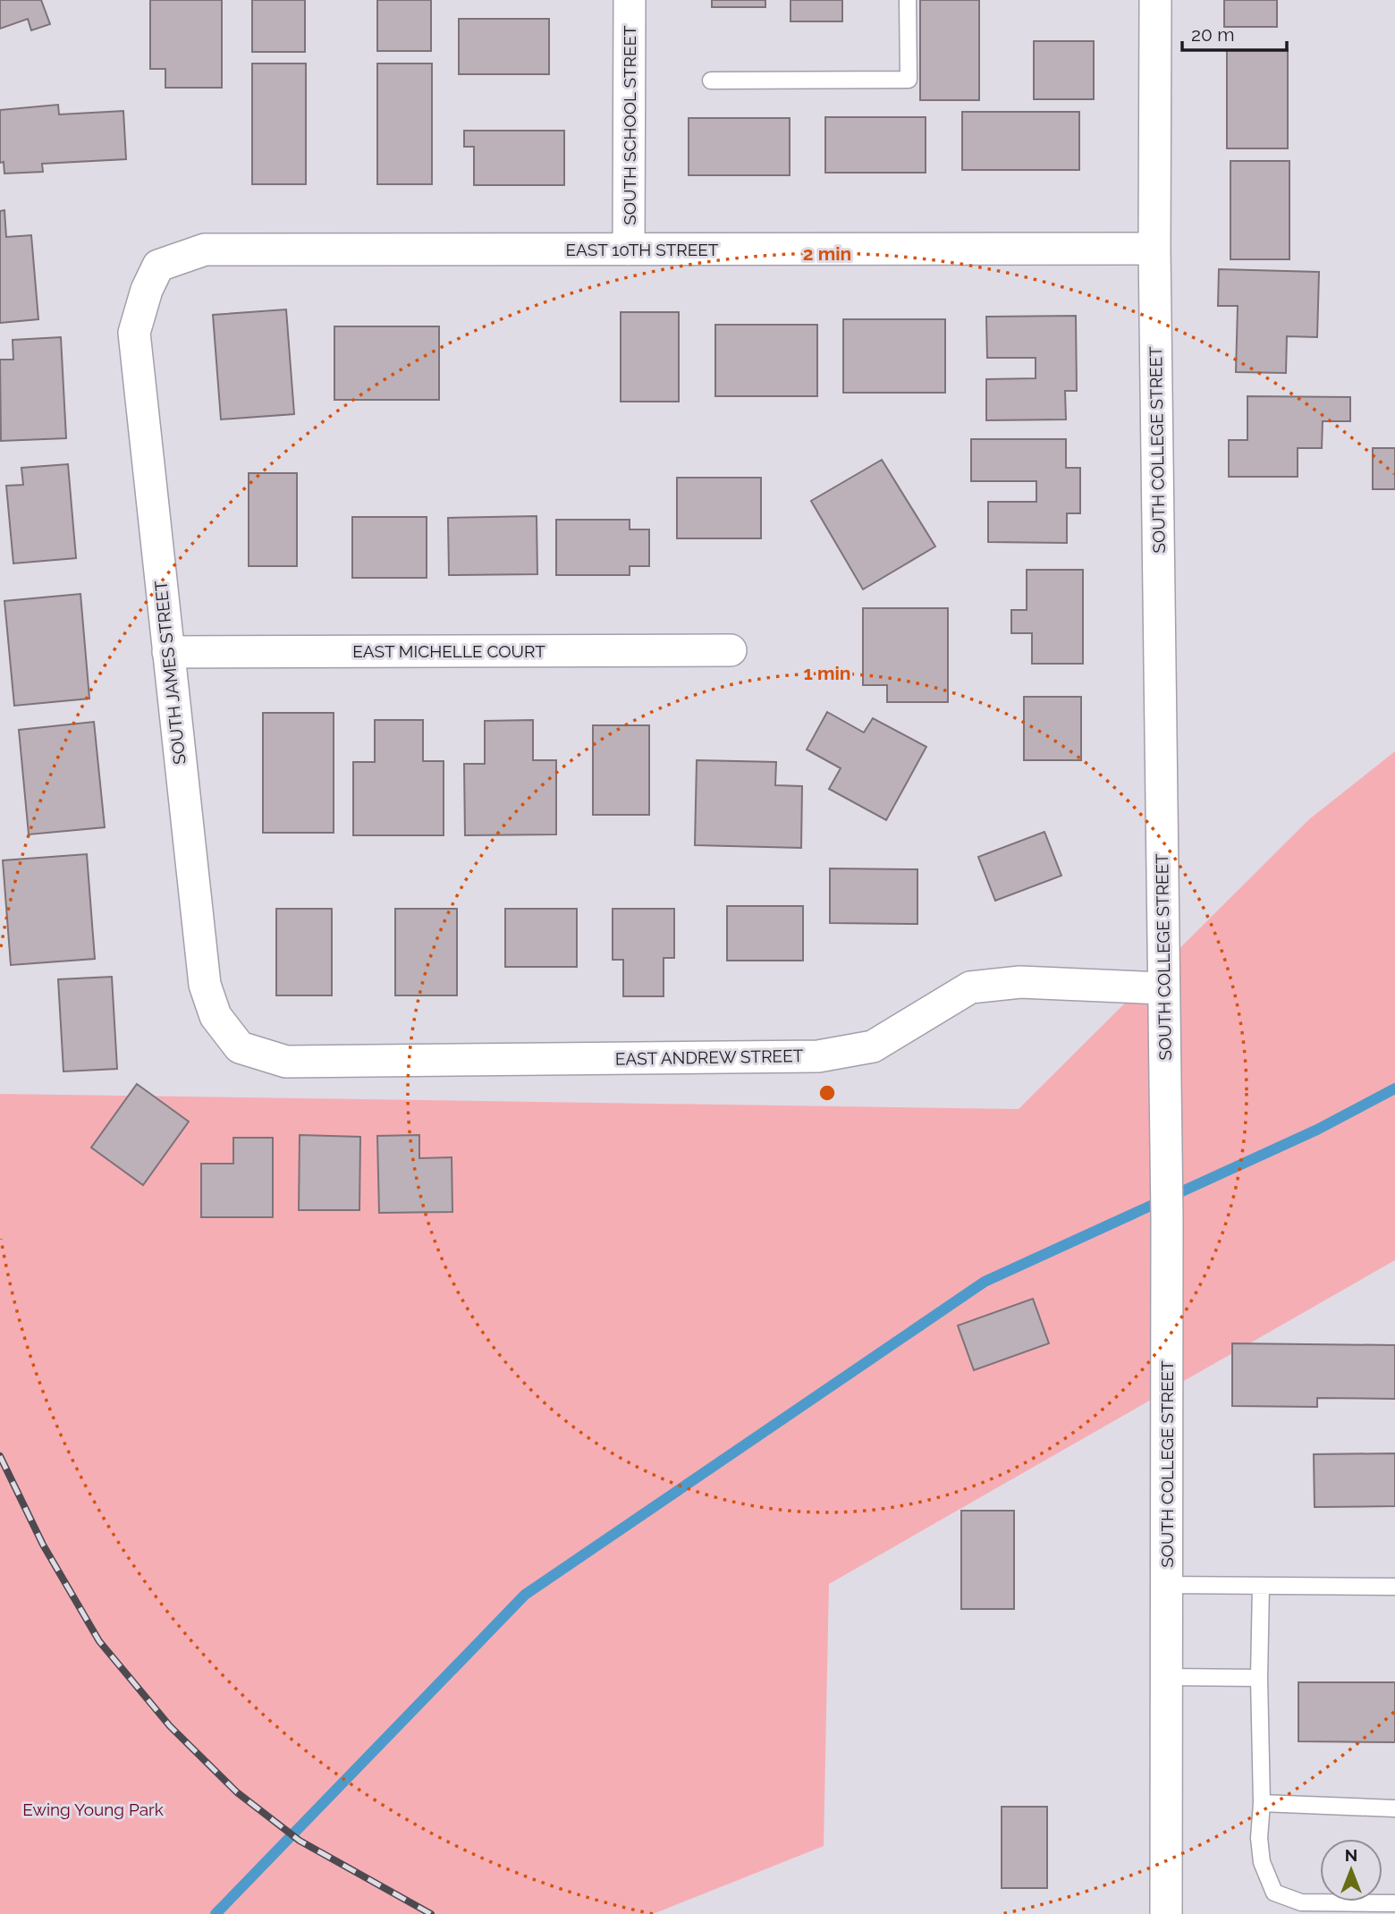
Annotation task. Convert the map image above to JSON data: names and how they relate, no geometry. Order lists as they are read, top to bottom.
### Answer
{
  "streets": {
    "street": [
      "SOUTH SCHOOL STREET",
      "EAST 10TH STREET",
      "SOUTH COLLEGE STREET",
      "EAST MICHELLE COURT",
      "SOUTH JAMES STREET",
      "EAST ANDREW STREET"
    ]
  },
  "crossings": [
    ["SOUTH SCHOOL STREET", "EAST 10TH STREET"],
    ["EAST 10TH STREET", "SOUTH COLLEGE STREET"],
    ["EAST 10TH STREET", "SOUTH JAMES STREET"],
    ["SOUTH COLLEGE STREET", "EAST ANDREW STREET"],
    ["EAST MICHELLE COURT", "SOUTH JAMES STREET"],
    ["SOUTH JAMES STREET", "EAST ANDREW STREET"]
  ],
  "parks": ["Ewing Young Park"],
  "scale_bar": "20 m",
  "north": "top",
  "rings": ["2 min", "1 min"]
}
